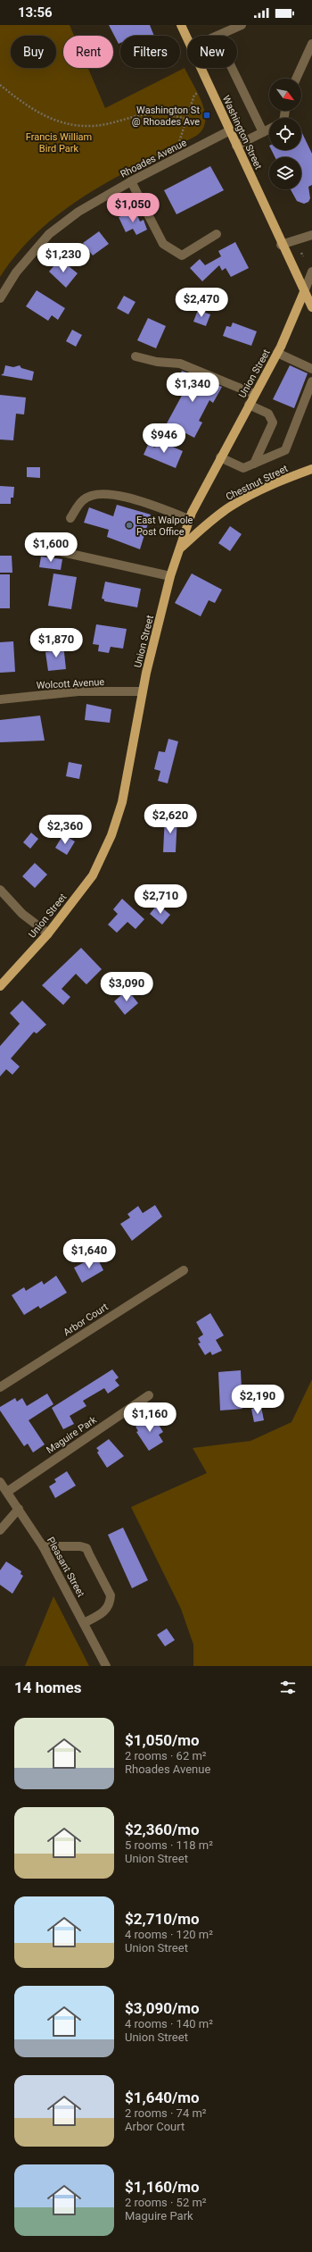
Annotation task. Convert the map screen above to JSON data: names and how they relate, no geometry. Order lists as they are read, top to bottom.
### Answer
{
  "streets": {
    "main road": ["Washington Street", "Union Street", "Chestnut Street"],
    "street": [
      "Rhoades Avenue",
      "Wolcott Avenue",
      "Arbor Court",
      "Maguire Park",
      "Pleasant Street"
    ]
  },
  "crossings": [
    ["Washington Street", "Rhoades Avenue"],
    ["Washington Street", "Union Street"],
    ["Union Street", "Chestnut Street"],
    ["Union Street", "Wolcott Avenue"],
    ["Maguire Park", "Pleasant Street"]
  ],
  "parks": ["Francis William Bird Park"],
  "places": {
    "transit": ["Washington St @ Rhoades Ave"],
    "other": ["East Walpole Post Office"]
  },
  "north": "bottom right",
  "page": {
    "status": "13:56",
    "chip": [
      "Buy",
      "Rent",
      "Filters",
      "New"
    ],
    "price": [
      "$1,050",
      "$1,230",
      "$2,470",
      "$1,340",
      "$946",
      "$1,600",
      "$1,870",
      "$2,620",
      "$2,360",
      "$2,710",
      "$3,090",
      "$1,640",
      "$2,190",
      "$1,160"
    ],
    "heading": "14 homes",
    "list": [
      {
        "name": "$1,050/mo",
        "note": "2 rooms · 62 m² · Rhoades Avenue"
      },
      {
        "name": "$2,360/mo",
        "note": "5 rooms · 118 m² · Union Street"
      },
      {
        "name": "$2,710/mo",
        "note": "4 rooms · 120 m² · Union Street"
      },
      {
        "name": "$3,090/mo",
        "note": "4 rooms · 140 m² · Union Street"
      },
      {
        "name": "$1,640/mo",
        "note": "2 rooms · 74 m² · Arbor Court"
      },
      {
        "name": "$1,160/mo",
        "note": "2 rooms · 52 m² · Maguire Park"
      }
    ]
  }
}
